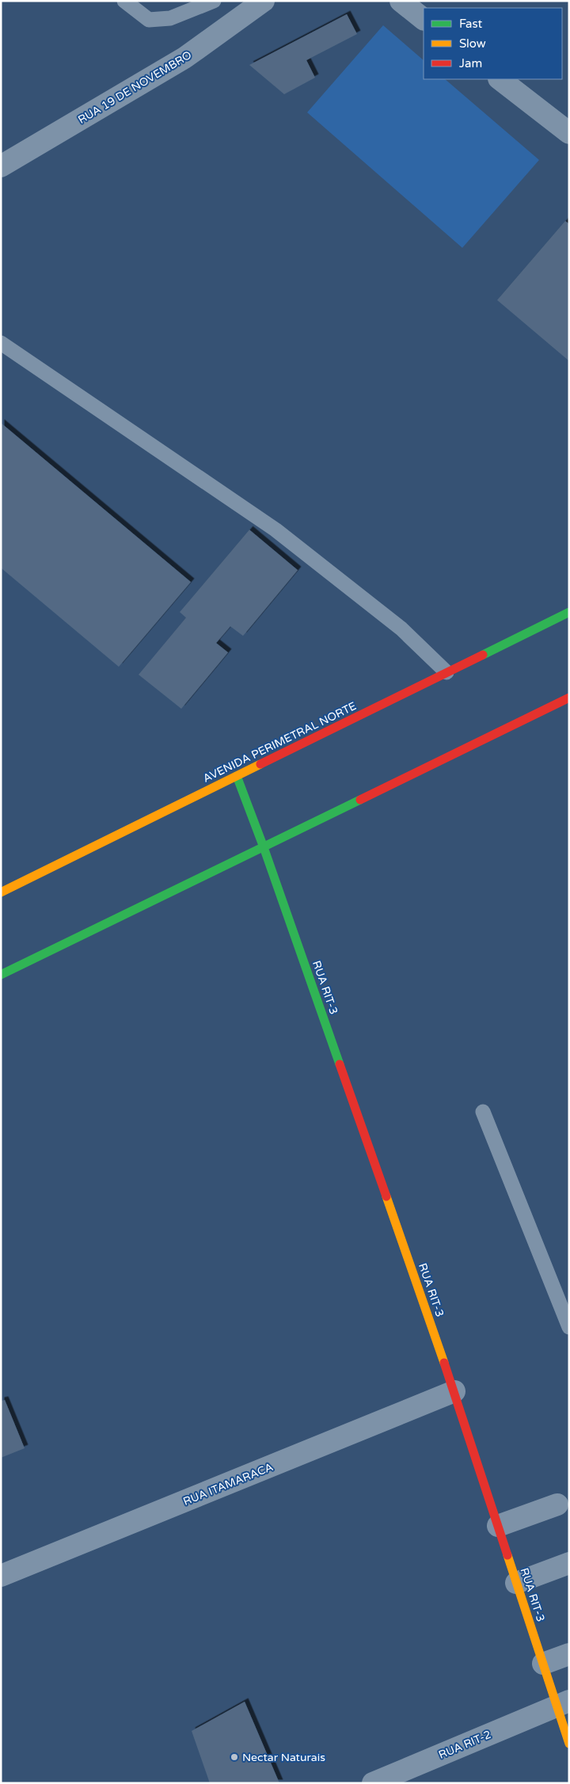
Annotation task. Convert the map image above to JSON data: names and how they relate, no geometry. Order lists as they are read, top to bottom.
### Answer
{
  "streets": {
    "main road": ["AVENIDA PERIMETRAL NORTE", "RUA RIT-3"],
    "street": ["RUA 19 DE NOVEMBRO", "RUA ITAMARACA", "RUA RIT-2"]
  },
  "crossings": [
    ["AVENIDA PERIMETRAL NORTE", "RUA RIT-3"],
    ["RUA RIT-3", "RUA ITAMARACA"],
    ["RUA RIT-3", "RUA RIT-2"]
  ],
  "places": ["Nectar Naturais"],
  "legend": ["Fast", "Slow", "Jam"]
}
